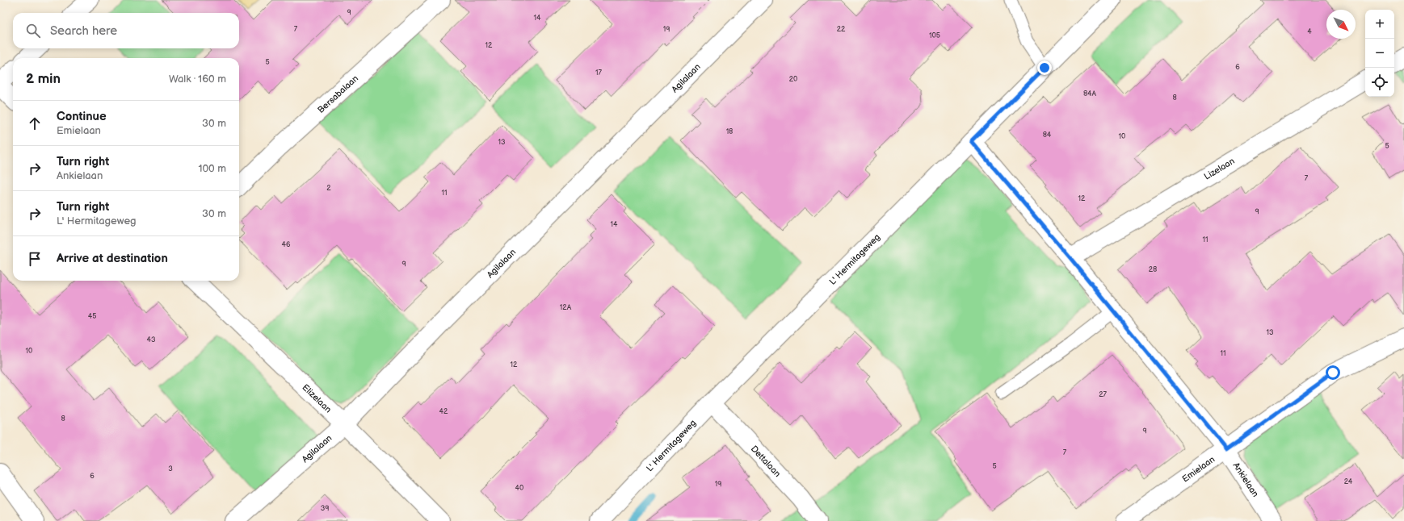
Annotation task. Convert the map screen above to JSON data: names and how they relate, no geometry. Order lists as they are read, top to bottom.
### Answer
{
  "streets": {
    "street": [
      "Agilalaan",
      "Bersabalaan",
      "Lizelaan",
      "L' Hermitageweg",
      "Elizelaan",
      "Dettalaan",
      "Emielaan",
      "Ankielaan"
    ]
  },
  "crossings": [
    ["Agilalaan", "Elizelaan"],
    ["Lizelaan", "Ankielaan"],
    ["L' Hermitageweg", "Dettalaan"],
    ["L' Hermitageweg", "Ankielaan"],
    ["Emielaan", "Ankielaan"]
  ],
  "house_numbers": [
    "9",
    "14",
    "7",
    "19",
    "22",
    "4",
    "105",
    "12",
    "5",
    "6",
    "17",
    "20",
    "84A",
    "8",
    "18",
    "84",
    "10",
    "13",
    "5",
    "7",
    "2",
    "11",
    "12",
    "9",
    "14",
    "11",
    "46",
    "9",
    "28",
    "12A",
    "45",
    "13",
    "43",
    "10",
    "11",
    "12",
    "27",
    "42",
    "8",
    "9",
    "7",
    "5",
    "3",
    "6",
    "24",
    "19",
    "40",
    "39"
  ],
  "north": "bottom right",
  "page": {
    "map_buttons": ["+", "−"],
    "search": "Search here",
    "heading": ["2 min", "Walk · 160 m"],
    "list": [
      ["Continue", "Emielaan", "30 m"],
      ["Turn right", "Ankielaan", "100 m"],
      ["Turn right", "L' Hermitageweg", "30 m"],
      "Arrive at destination"
    ]
  }
}
